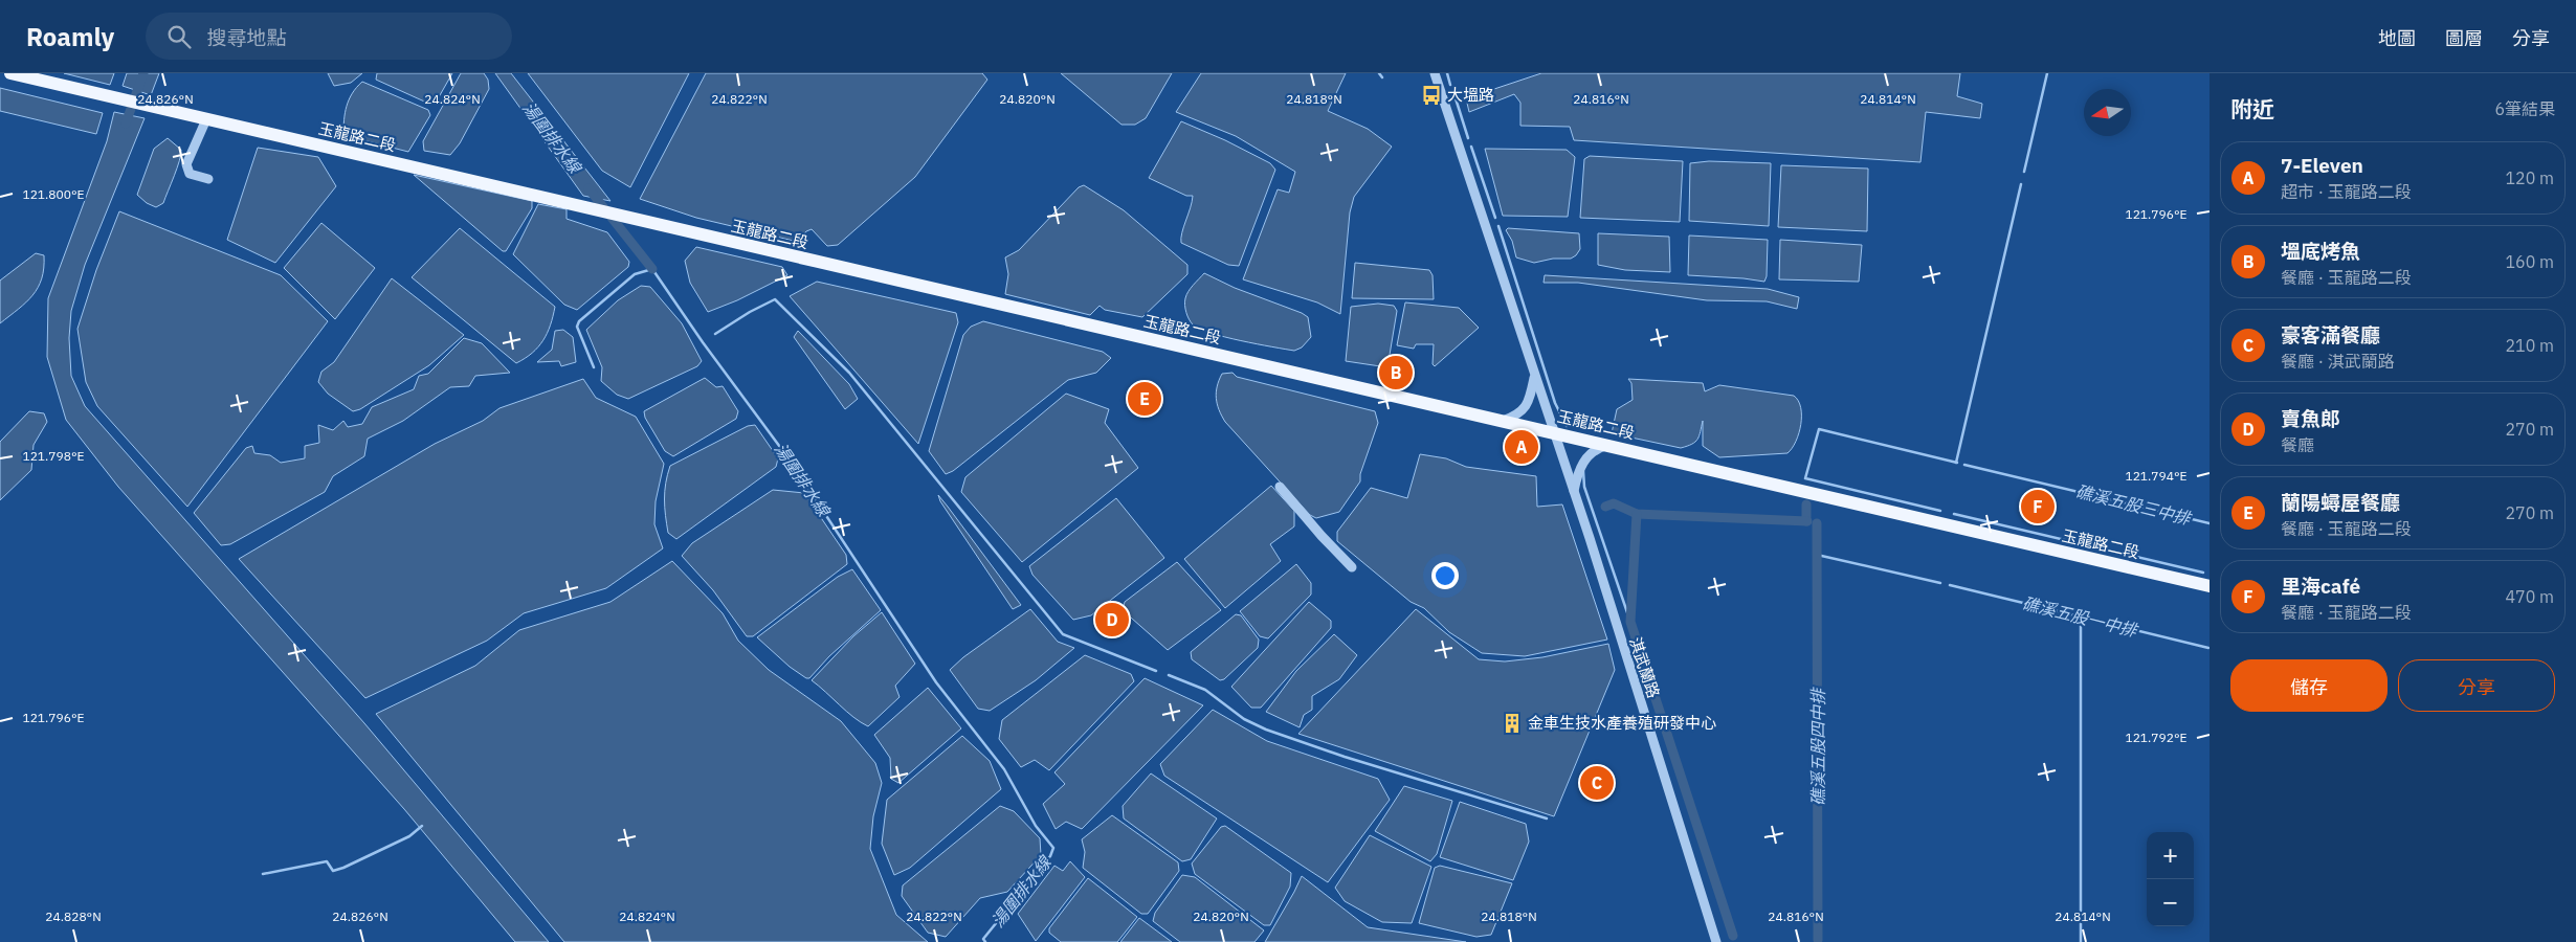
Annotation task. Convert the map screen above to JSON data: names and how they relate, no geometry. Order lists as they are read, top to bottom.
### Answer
{
  "streets": {
    "main road": ["玉龍路二段"],
    "street": ["淇武蘭路"]
  },
  "crossings": [
    ["玉龍路二段", "淇武蘭路"]
  ],
  "water": [
    "湯圍排水線",
    "礁溪五股三中排",
    "礁溪五股一中排",
    "礁溪五股四中排"
  ],
  "places": {
    "bus stop": ["大塭路"],
    "building": ["金車生技水產養殖研發中心"]
  },
  "north": "left",
  "page": {
    "header": "Roamly",
    "search": "搜尋地點",
    "nav": ["地圖", "圖層", "分享"],
    "heading": ["附近", "6筆結果"],
    "list": [
      {
        "mark": "A",
        "name": "7-Eleven",
        "note": "超市 · 玉龍路二段",
        "value": "120 m"
      },
      {
        "mark": "B",
        "name": "塭底烤魚",
        "note": "餐廳 · 玉龍路二段",
        "value": "160 m"
      },
      {
        "mark": "C",
        "name": "豪客滿餐廳",
        "note": "餐廳 · 淇武蘭路",
        "value": "210 m"
      },
      {
        "mark": "D",
        "name": "賣魚郎",
        "note": "餐廳",
        "value": "270 m"
      },
      {
        "mark": "E",
        "name": "蘭陽蟳屋餐廳",
        "note": "餐廳 · 玉龍路二段",
        "value": "270 m"
      },
      {
        "mark": "F",
        "name": "里海café",
        "note": "餐廳 · 玉龍路二段",
        "value": "470 m"
      }
    ],
    "pins": [
      "B",
      "E",
      "A",
      "F",
      "D",
      "C"
    ],
    "buttons": ["儲存", "分享"],
    "map_buttons": ["+", "−"]
  },
  "coordinates": [
    "24.826°N",
    "24.824°N",
    "24.822°N",
    "24.820°N",
    "24.818°N",
    "24.816°N",
    "24.814°N",
    "121.800°E",
    "121.796°E",
    "121.798°E",
    "121.794°E",
    "121.792°E",
    "24.828°N"
  ]
}
